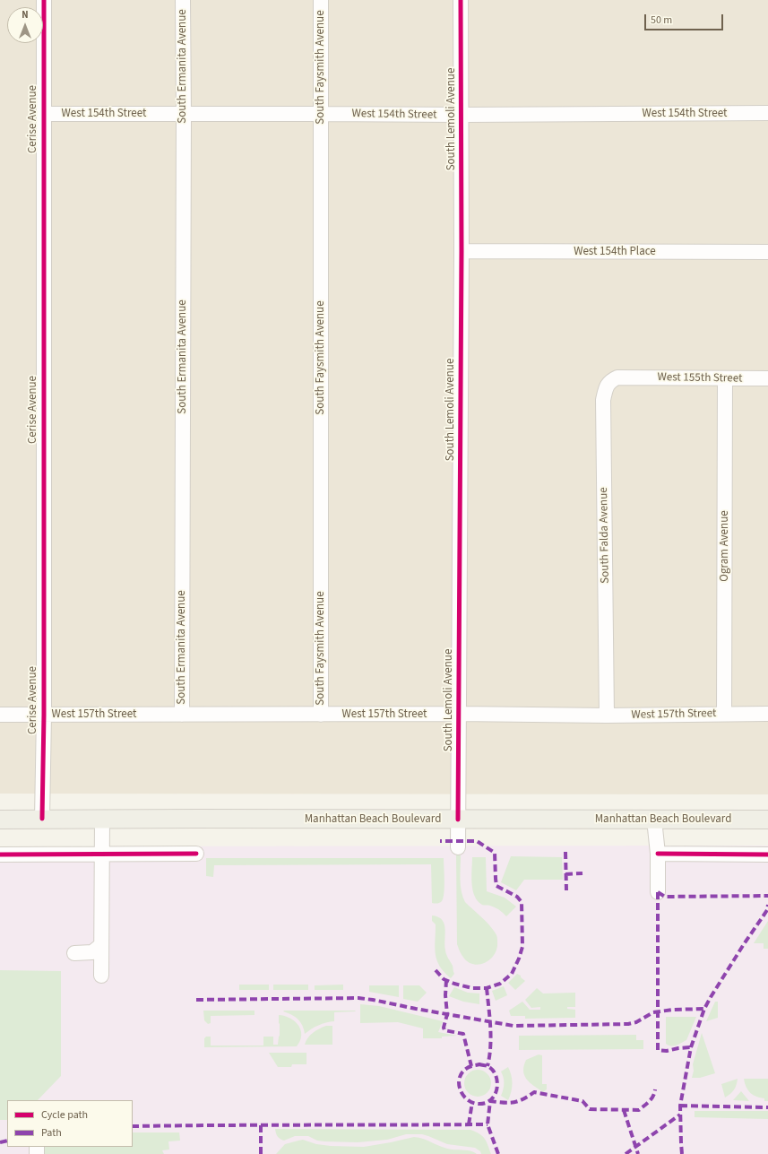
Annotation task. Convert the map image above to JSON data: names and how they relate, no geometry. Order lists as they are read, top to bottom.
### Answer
{
  "streets": {
    "main road": ["Manhattan Beach Boulevard"],
    "street": [
      "South Ermanita Avenue",
      "South Faysmith Avenue",
      "West 154th Street",
      "Cerise Avenue",
      "South Lemoli Avenue",
      "West 154th Place",
      "West 155th Street",
      "South Falda Avenue",
      "Ogram Avenue",
      "West 157th Street"
    ]
  },
  "crossings": [
    ["South Ermanita Avenue", "West 154th Street"],
    ["South Ermanita Avenue", "West 157th Street"],
    ["South Faysmith Avenue", "West 154th Street"],
    ["South Faysmith Avenue", "West 157th Street"],
    ["West 154th Street", "Cerise Avenue"],
    ["West 154th Street", "South Lemoli Avenue"],
    ["Cerise Avenue", "West 157th Street"],
    ["Cerise Avenue", "Manhattan Beach Boulevard"],
    ["South Lemoli Avenue", "West 154th Place"],
    ["South Lemoli Avenue", "West 157th Street"],
    ["South Lemoli Avenue", "Manhattan Beach Boulevard"],
    ["West 155th Street", "South Falda Avenue"],
    ["West 155th Street", "Ogram Avenue"],
    ["South Falda Avenue", "West 157th Street"],
    ["Ogram Avenue", "West 157th Street"]
  ],
  "legend": ["Cycle path", "Path"],
  "scale_bar": "50 m",
  "north": "top"
}
